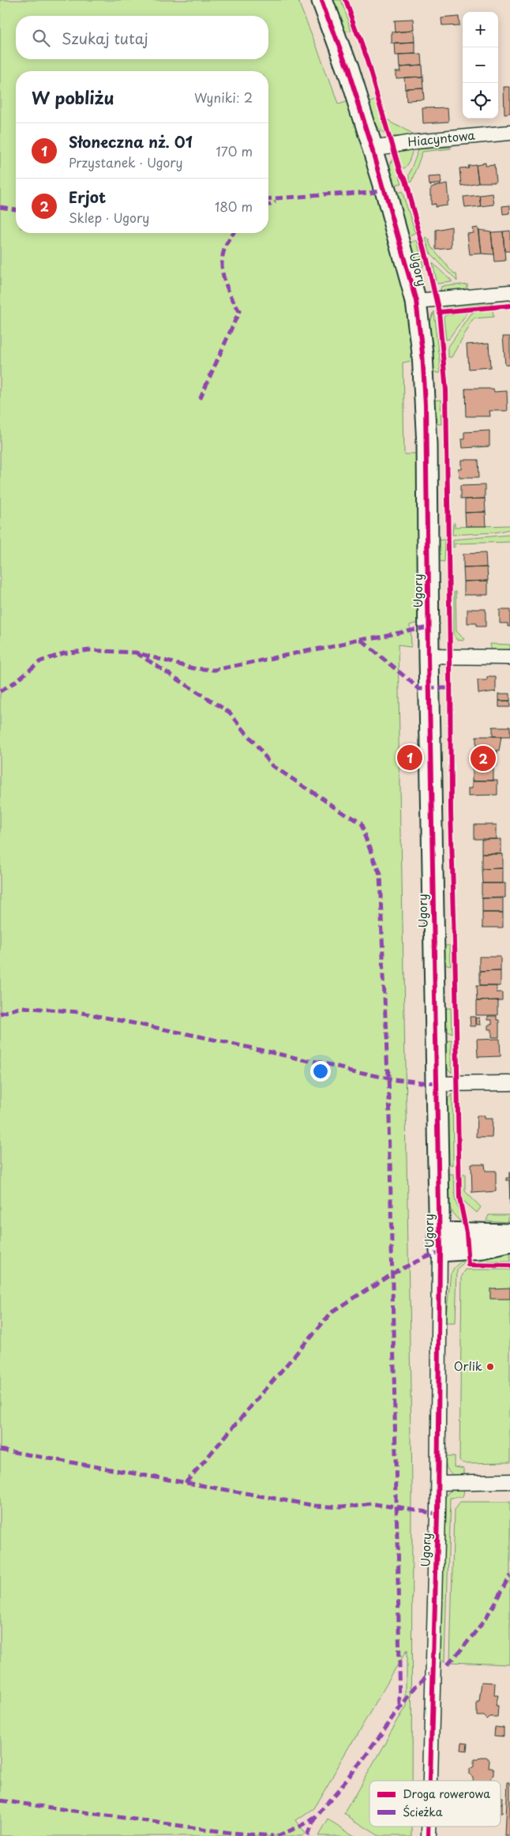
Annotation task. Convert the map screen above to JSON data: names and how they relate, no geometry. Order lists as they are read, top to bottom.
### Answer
{
  "streets": {
    "street": ["Hiacyntowa", "Ugory"]
  },
  "crossings": [
    ["Hiacyntowa", "Ugory"]
  ],
  "places": ["Orlik"],
  "legend": ["Droga rowerowa", "Ścieżka"],
  "page": {
    "map_buttons": ["+", "−"],
    "search": "Szukaj tutaj",
    "heading": ["W pobliżu", "Wyniki: 2"],
    "list": [
      {
        "mark": "1",
        "name": "Słoneczna nż. 01",
        "note": "Przystanek · Ugory",
        "value": "170 m"
      },
      {
        "mark": "2",
        "name": "Erjot",
        "note": "Sklep · Ugory",
        "value": "180 m"
      }
    ],
    "pins": ["1", "2"]
  }
}
